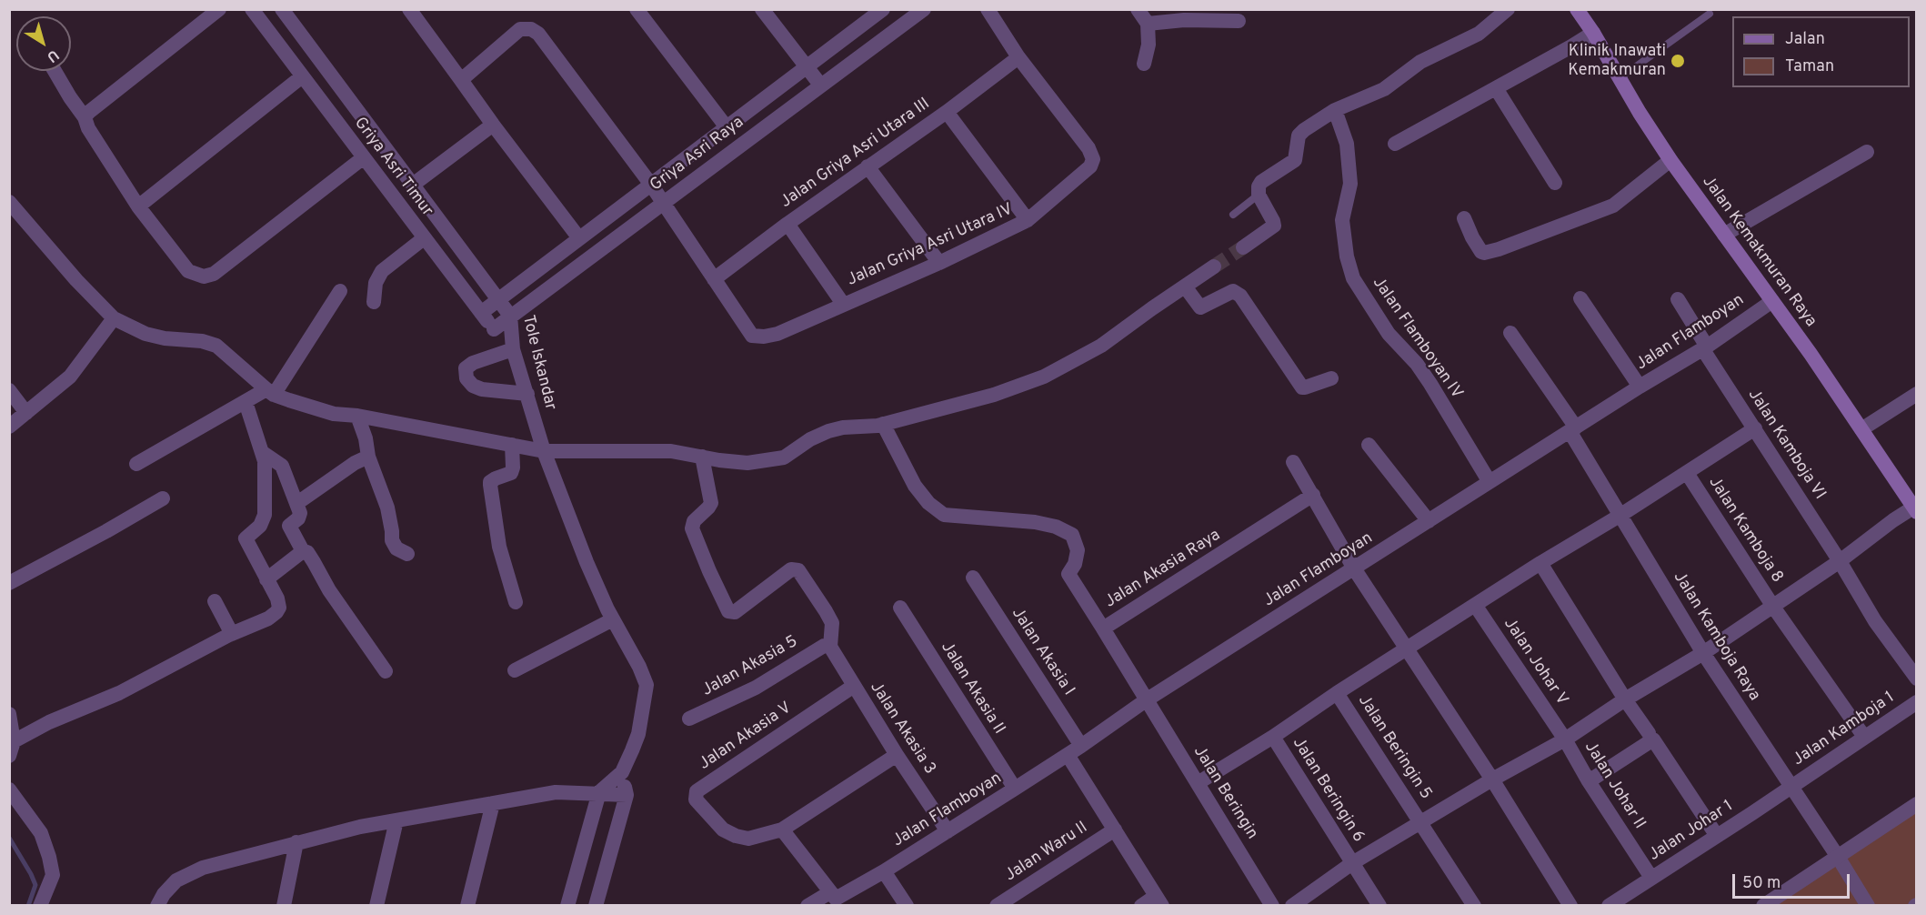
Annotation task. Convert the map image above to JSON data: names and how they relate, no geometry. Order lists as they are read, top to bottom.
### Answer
{
  "streets": {
    "main road": ["Jalan Kemakmuran Raya"],
    "street": [
      "Jalan Griya Asri Utara III",
      "Griya Asri Raya",
      "Griya Asri Timur",
      "Jalan Griya Asri Utara IV",
      "Jalan Flamboyan",
      "Jalan Flamboyan IV",
      "Tole Iskandar",
      "Jalan Kamboja VI",
      "Jalan Kamboja 8",
      "Jalan Akasia Raya",
      "Jalan Kamboja Raya",
      "Jalan Akasia I",
      "Jalan Johar V",
      "Jalan Akasia 5",
      "Jalan Akasia II",
      "Jalan Akasia 3",
      "Jalan Kamboja 1",
      "Jalan Akasia V",
      "Jalan Beringin 5",
      "Jalan Johar II",
      "Jalan Beringin 6",
      "Jalan Beringin",
      "Jalan Johar 1",
      "Jalan Waru II"
    ]
  },
  "crossings": [
    ["Jalan Griya Asri Utara III", "Jalan Griya Asri Utara IV"],
    ["Griya Asri Raya", "Griya Asri Timur"],
    ["Griya Asri Raya", "Tole Iskandar"],
    ["Griya Asri Timur", "Tole Iskandar"],
    ["Jalan Kemakmuran Raya", "Jalan Flamboyan"],
    ["Jalan Flamboyan", "Jalan Flamboyan IV"],
    ["Jalan Flamboyan", "Jalan Kamboja VI"],
    ["Jalan Flamboyan", "Jalan Akasia Raya"],
    ["Jalan Flamboyan", "Jalan Kamboja Raya"],
    ["Jalan Flamboyan", "Jalan Akasia I"],
    ["Jalan Flamboyan", "Jalan Akasia II"],
    ["Jalan Flamboyan", "Jalan Akasia 3"],
    ["Jalan Flamboyan", "Jalan Beringin"],
    ["Jalan Kamboja 8", "Jalan Kamboja 1"],
    ["Jalan Akasia Raya", "Jalan Beringin"],
    ["Jalan Kamboja Raya", "Jalan Kamboja 1"],
    ["Jalan Kamboja Raya", "Jalan Johar 1"],
    ["Jalan Johar V", "Jalan Johar II"],
    ["Jalan Akasia 5", "Jalan Akasia 3"],
    ["Jalan Akasia 3", "Jalan Akasia V"],
    ["Jalan Kamboja 1", "Jalan Johar 1"],
    ["Jalan Johar II", "Jalan Johar 1"]
  ],
  "places": ["Klinik Inawati Kemakmuran"],
  "legend": ["Jalan", "Taman"],
  "scale_bar": "50 m",
  "north": "bottom right"
}
